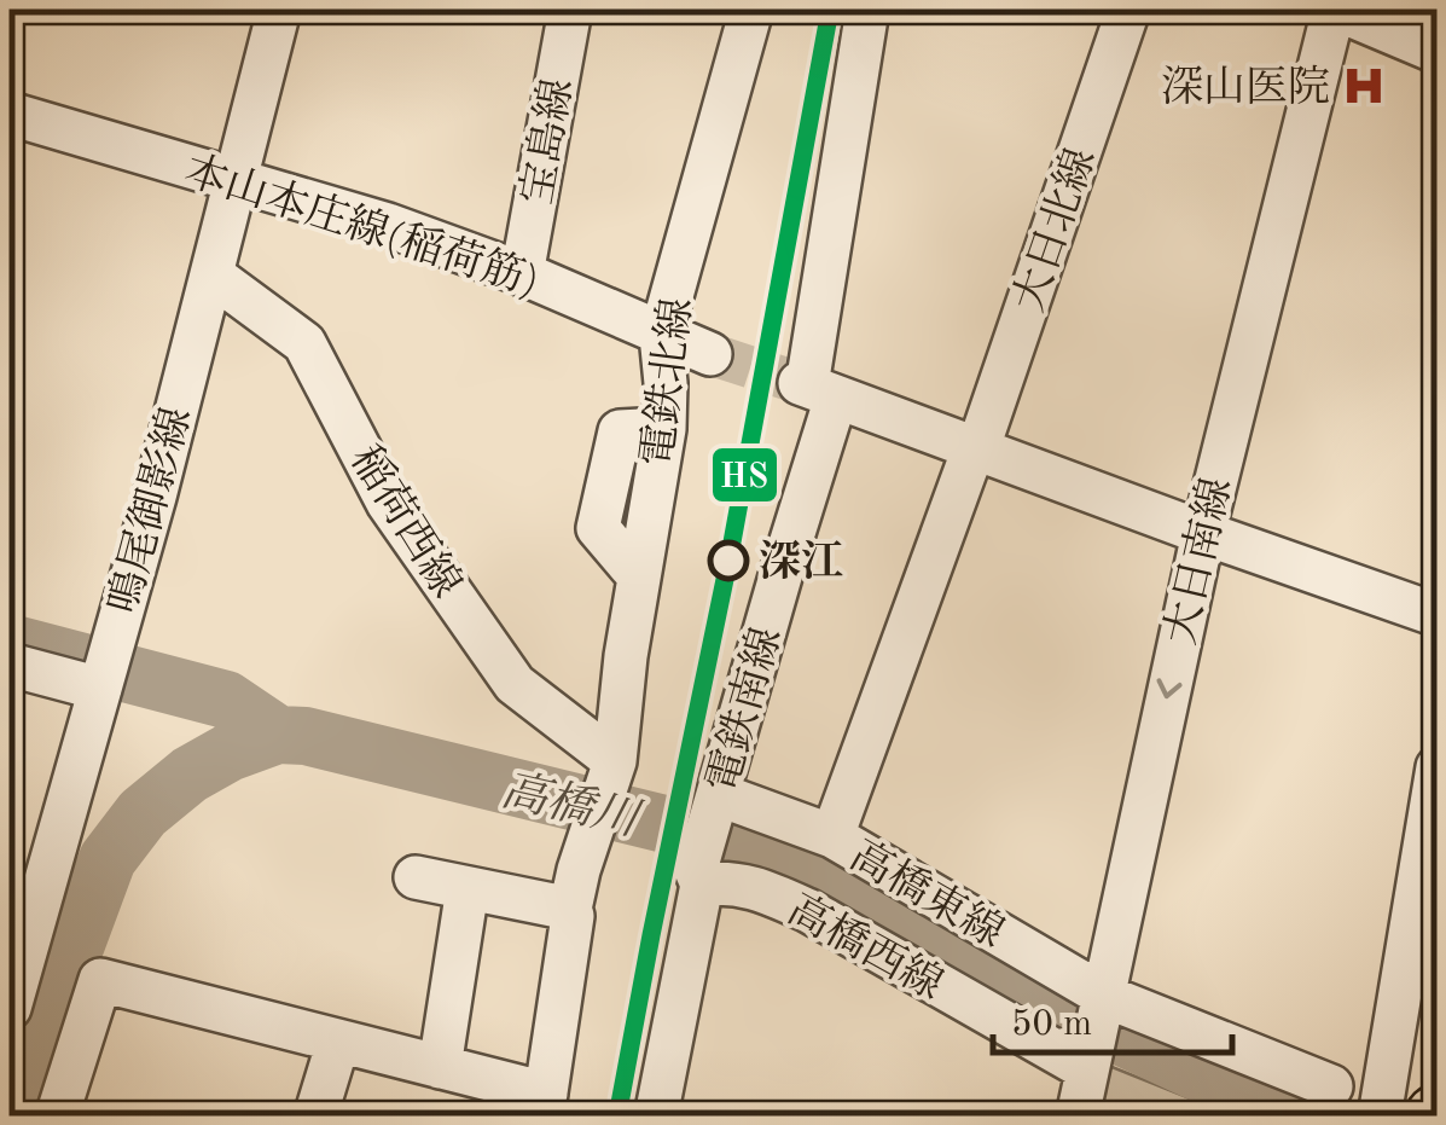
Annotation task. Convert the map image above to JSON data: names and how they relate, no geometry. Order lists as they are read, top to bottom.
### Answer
{
  "streets": {
    "street": [
      "宝島線",
      "本山本庄線(稲荷筋)",
      "大日北線",
      "電鉄北線",
      "鳴尾御影線",
      "稲荷西線",
      "大日南線",
      "電鉄南線",
      "高橋東線",
      "高橋西線"
    ]
  },
  "crossings": [
    ["宝島線", "本山本庄線(稲荷筋)"],
    ["本山本庄線(稲荷筋)", "電鉄北線"],
    ["本山本庄線(稲荷筋)", "鳴尾御影線"],
    ["大日北線", "高橋東線"],
    ["電鉄北線", "稲荷西線"],
    ["鳴尾御影線", "稲荷西線"],
    ["大日南線", "高橋東線"],
    ["大日南線", "高橋西線"],
    ["電鉄南線", "高橋東線"],
    ["電鉄南線", "高橋西線"]
  ],
  "water": ["高橋川"],
  "places": {
    "hospital": ["深山医院"],
    "other": ["深江"]
  },
  "lines": ["transit line HS"],
  "scale_bar": "50 m"
}
